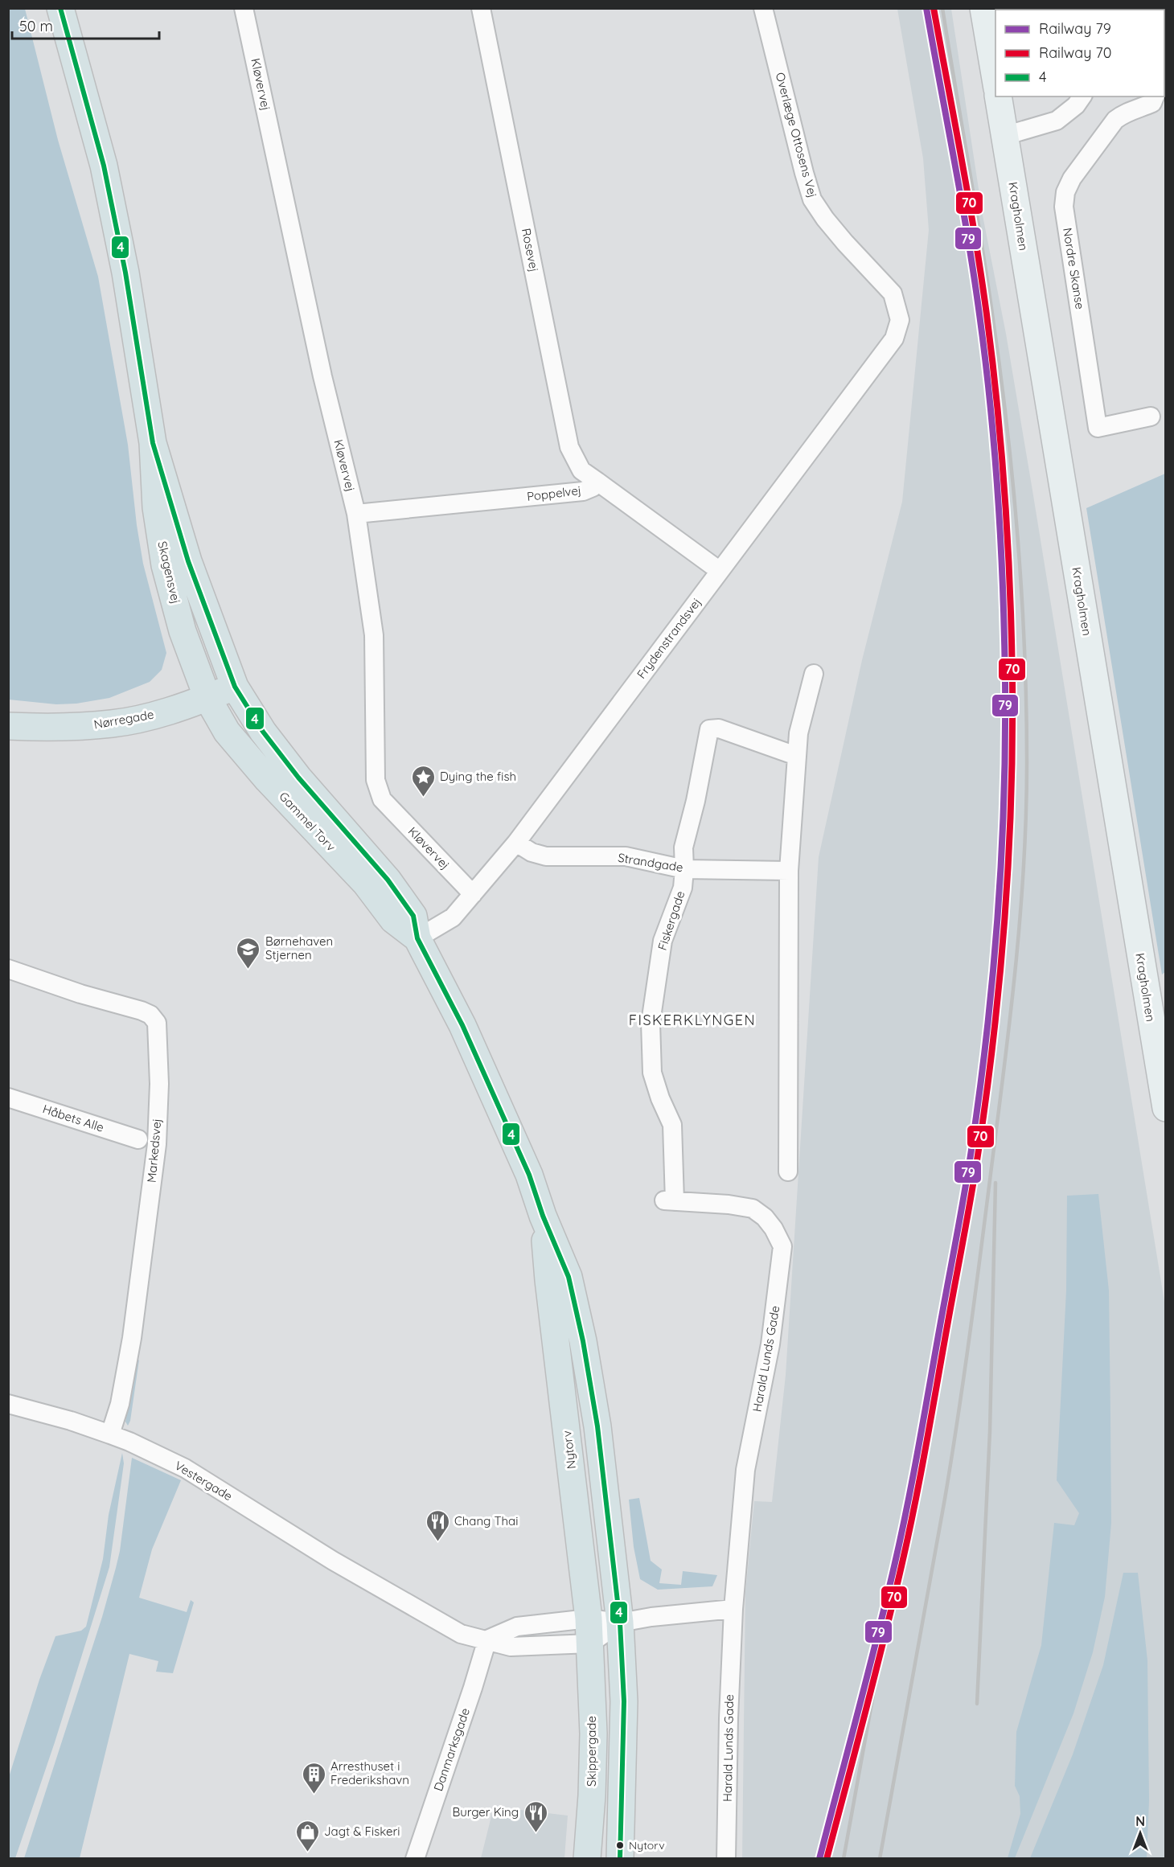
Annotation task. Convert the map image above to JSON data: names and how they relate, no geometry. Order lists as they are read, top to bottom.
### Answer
{
  "streets": {
    "main road": [
      "Skagensvej",
      "Nørregade",
      "Gammel Torv",
      "Nytorv",
      "Skippergade"
    ],
    "street": [
      "Kløvervej",
      "Overlæge Ottosens Vej",
      "Kragholmen",
      "Rosevej",
      "Nordre Skanse",
      "Poppelvej",
      "Frydenstrandsvej",
      "Strandgade",
      "Fiskergade",
      "Håbets Alle",
      "Markedsvej",
      "Harald Lunds Gade",
      "Vestergade",
      "Danmarksgade"
    ]
  },
  "crossings": [
    ["Kløvervej", "Poppelvej"],
    ["Kløvervej", "Frydenstrandsvej"],
    ["Overlæge Ottosens Vej", "Frydenstrandsvej"],
    ["Rosevej", "Poppelvej"],
    ["Poppelvej", "Frydenstrandsvej"],
    ["Skagensvej", "Nørregade"],
    ["Skagensvej", "Gammel Torv"],
    ["Frydenstrandsvej", "Gammel Torv"],
    ["Frydenstrandsvej", "Strandgade"],
    ["Nørregade", "Gammel Torv"],
    ["Gammel Torv", "Nytorv"],
    ["Strandgade", "Fiskergade"],
    ["Fiskergade", "Harald Lunds Gade"],
    ["Markedsvej", "Vestergade"],
    ["Nytorv", "Skippergade"],
    ["Vestergade", "Danmarksgade"]
  ],
  "districts": ["FISKERKLYNGEN"],
  "places": {
    "place": ["Dying the fish"],
    "school or university": ["Børnehaven Stjernen"],
    "restaurant": ["Chang Thai", "Burger King"],
    "building": ["Arresthuset i Frederikshavn"],
    "other": ["Nytorv"],
    "shop": ["Jagt & Fiskeri"]
  },
  "lines": ["rail line 79", "rail line 70", "transit line 4"],
  "legend": ["Railway 79", "Railway 70", "4"],
  "scale_bar": "50 m",
  "north": "top"
}
